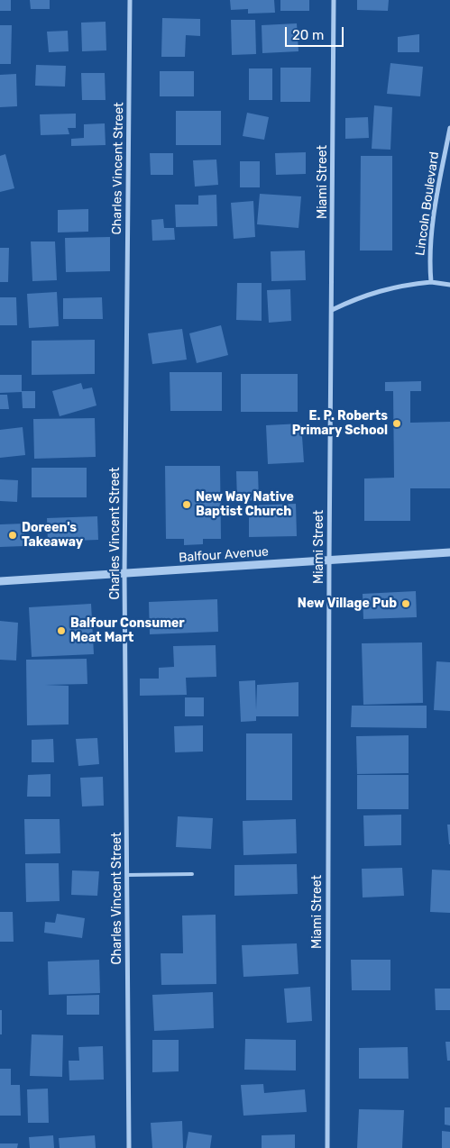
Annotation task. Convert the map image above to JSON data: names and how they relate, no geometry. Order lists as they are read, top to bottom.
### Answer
{
  "streets": {
    "street": [
      "Charles Vincent Street",
      "Miami Street",
      "Lincoln Boulevard",
      "Balfour Avenue"
    ]
  },
  "crossings": [
    ["Charles Vincent Street", "Balfour Avenue"],
    ["Miami Street", "Balfour Avenue"]
  ],
  "places": [
    "E. P. Roberts Primary School",
    "New Way Native Baptist Church",
    "Doreen's Takeaway",
    "New Village Pub",
    "Balfour Consumer Meat Mart"
  ],
  "scale_bar": "20 m"
}
